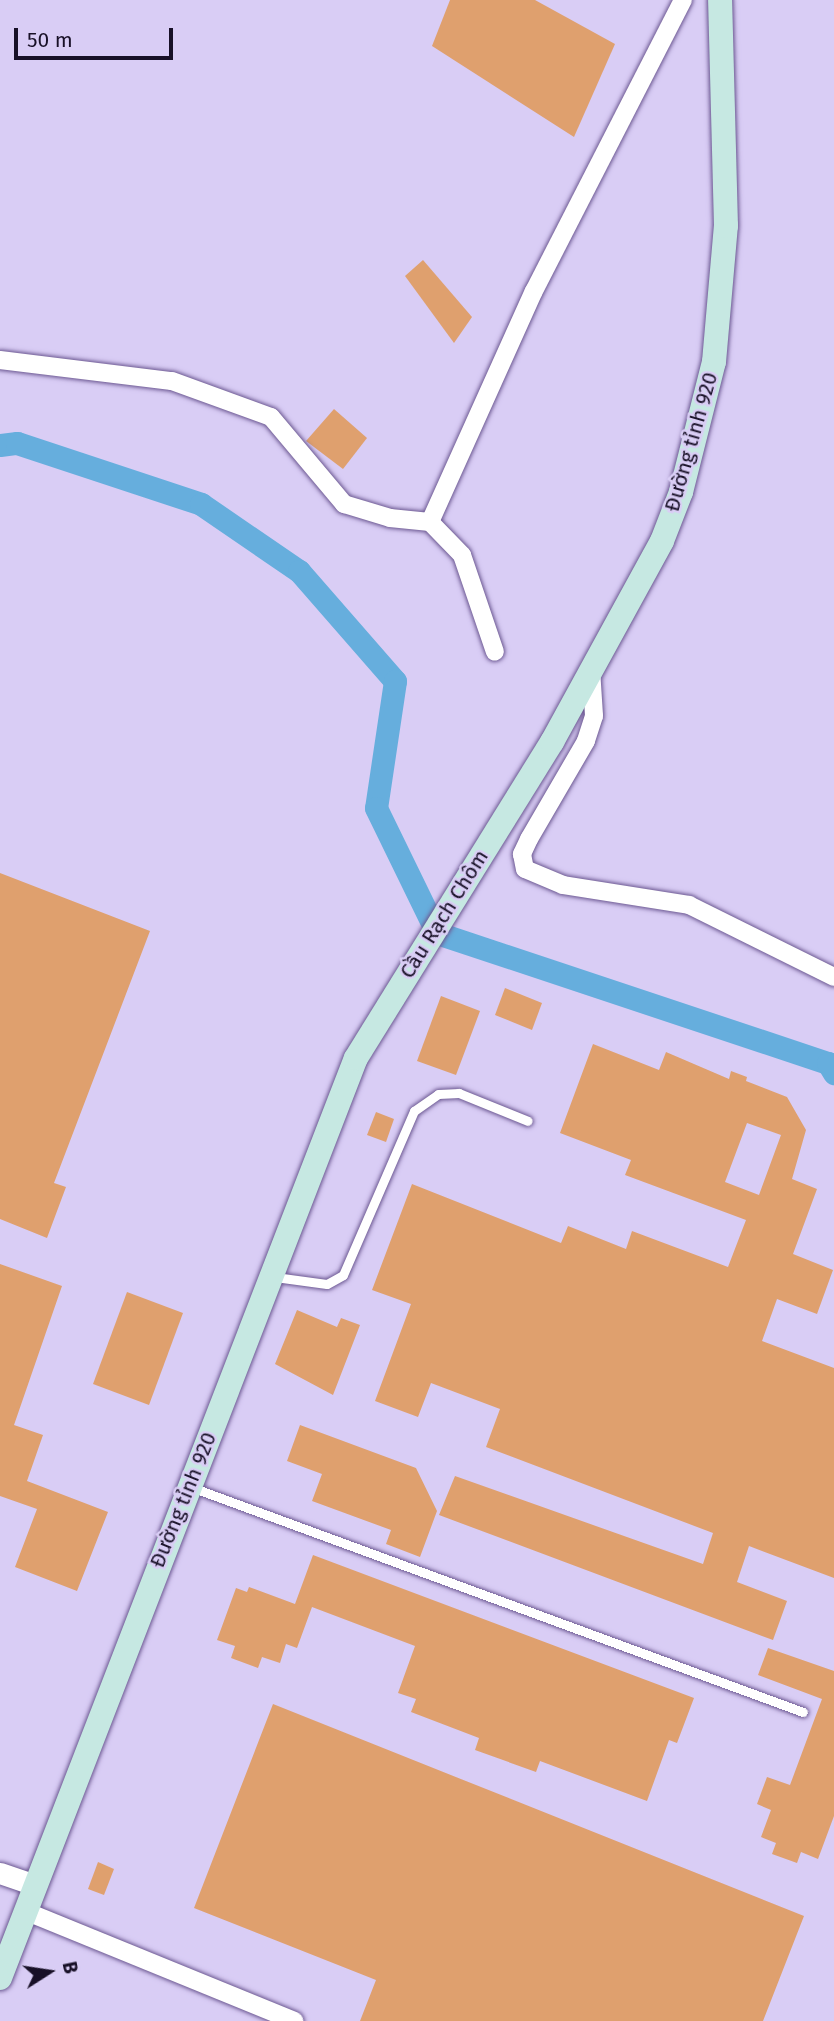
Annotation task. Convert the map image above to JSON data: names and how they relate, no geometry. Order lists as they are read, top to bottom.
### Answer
{
  "streets": {
    "main road": ["Đường tỉnh 920", "Cầu Rạch Chôm"]
  },
  "crossings": [
    ["Đường tỉnh 920", "Cầu Rạch Chôm"]
  ],
  "scale_bar": "50 m",
  "north": "right"
}
